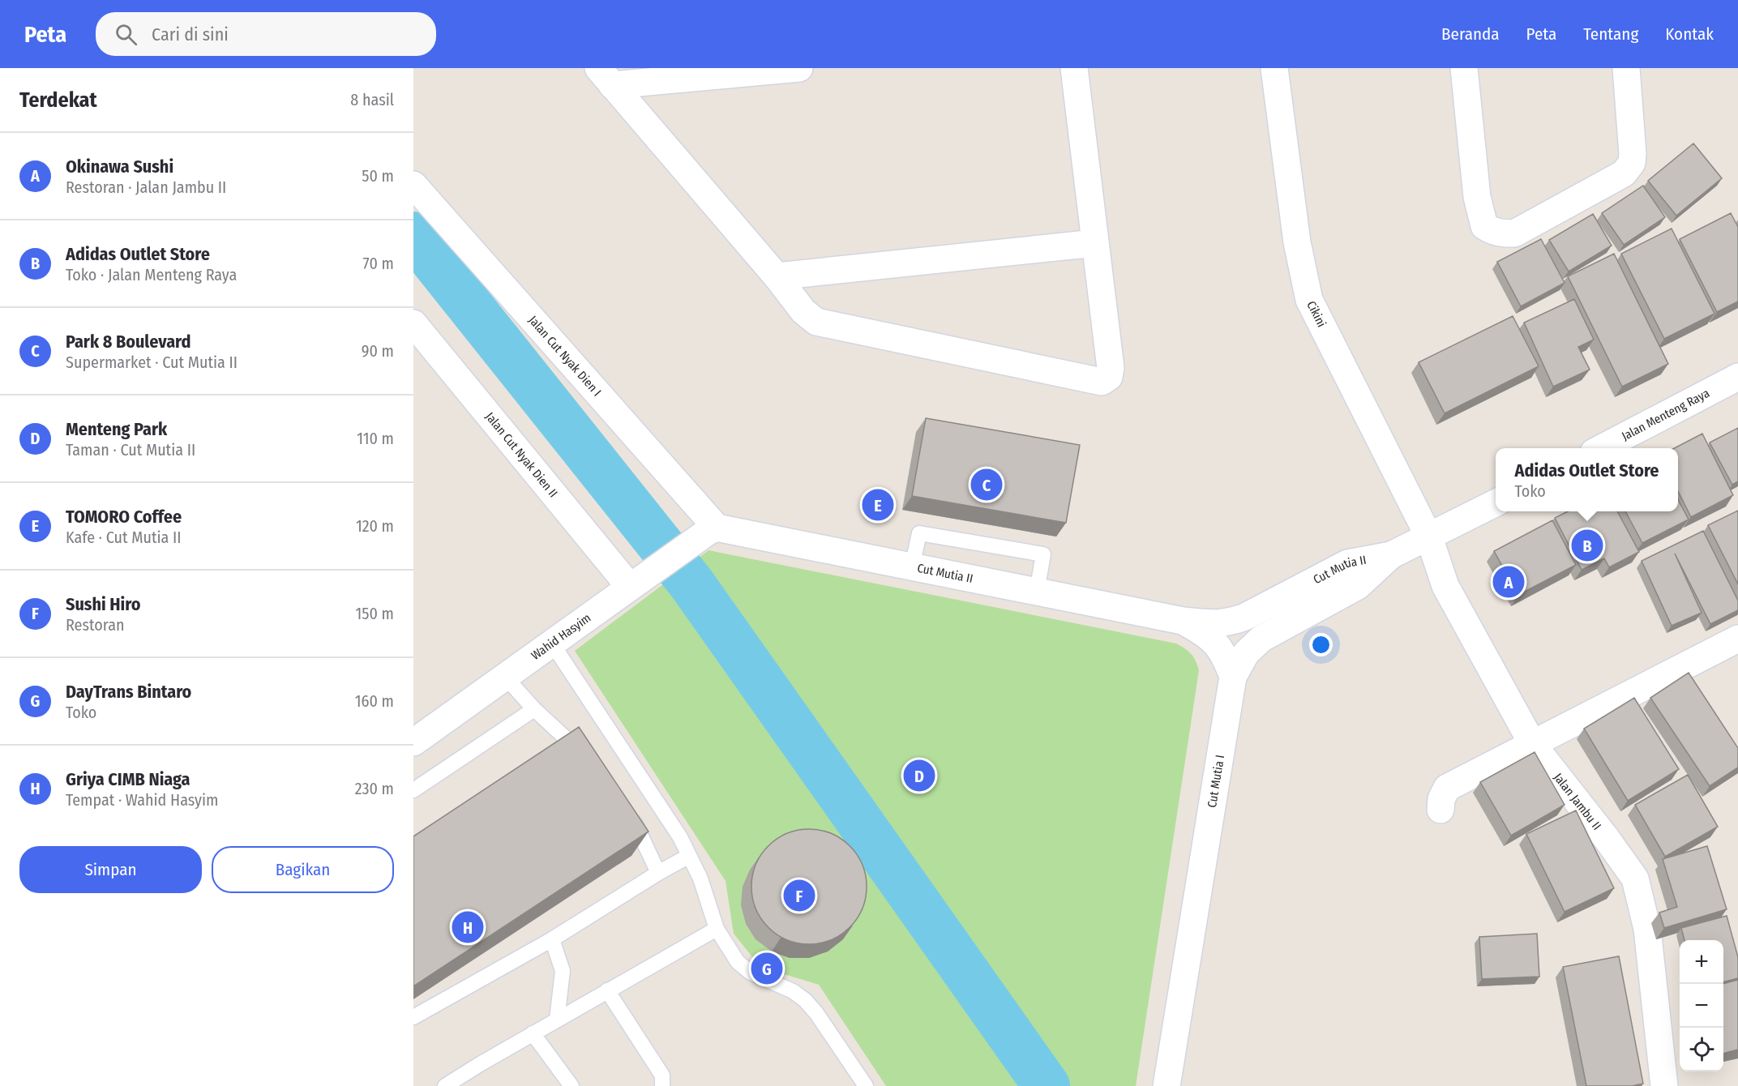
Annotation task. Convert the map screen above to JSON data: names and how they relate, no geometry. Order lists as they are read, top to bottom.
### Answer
{
  "streets": {
    "street": [
      "Cikini",
      "Jalan Cut Nyak Dien I",
      "Jalan Menteng Raya",
      "Jalan Cut Nyak Dien II",
      "Cut Mutia II",
      "Wahid Hasyim",
      "Cut Mutia I",
      "Jalan Jambu II"
    ]
  },
  "crossings": [
    ["Cikini", "Jalan Jambu II"],
    ["Jalan Cut Nyak Dien I", "Cut Mutia II"],
    ["Jalan Cut Nyak Dien I", "Wahid Hasyim"],
    ["Jalan Cut Nyak Dien II", "Wahid Hasyim"],
    ["Cut Mutia II", "Wahid Hasyim"],
    ["Cut Mutia II", "Cut Mutia I"]
  ],
  "page": {
    "header": "Peta",
    "search": "Cari di sini",
    "nav": [
      "Beranda",
      "Peta",
      "Tentang",
      "Kontak"
    ],
    "heading": ["Terdekat", "8 hasil"],
    "list": [
      {
        "mark": "A",
        "name": "Okinawa Sushi",
        "note": "Restoran · Jalan Jambu II",
        "value": "50 m"
      },
      {
        "mark": "B",
        "name": "Adidas Outlet Store",
        "note": "Toko · Jalan Menteng Raya",
        "value": "70 m"
      },
      {
        "mark": "C",
        "name": "Park 8 Boulevard",
        "note": "Supermarket · Cut Mutia II",
        "value": "90 m"
      },
      {
        "mark": "D",
        "name": "Menteng Park",
        "note": "Taman · Cut Mutia II",
        "value": "110 m"
      },
      {
        "mark": "E",
        "name": "TOMORO Coffee",
        "note": "Kafe · Cut Mutia II",
        "value": "120 m"
      },
      {
        "mark": "F",
        "name": "Sushi Hiro",
        "note": "Restoran",
        "value": "150 m"
      },
      {
        "mark": "G",
        "name": "DayTrans Bintaro",
        "note": "Toko",
        "value": "160 m"
      },
      {
        "mark": "H",
        "name": "Griya CIMB Niaga",
        "note": "Tempat · Wahid Hasyim",
        "value": "230 m"
      }
    ],
    "popup": ["Adidas Outlet Store", "Toko"],
    "pins": [
      "C",
      "E",
      "B",
      "A",
      "D",
      "F",
      "H",
      "G"
    ],
    "buttons": ["Simpan", "Bagikan"],
    "map_buttons": ["+", "−"]
  }
}
